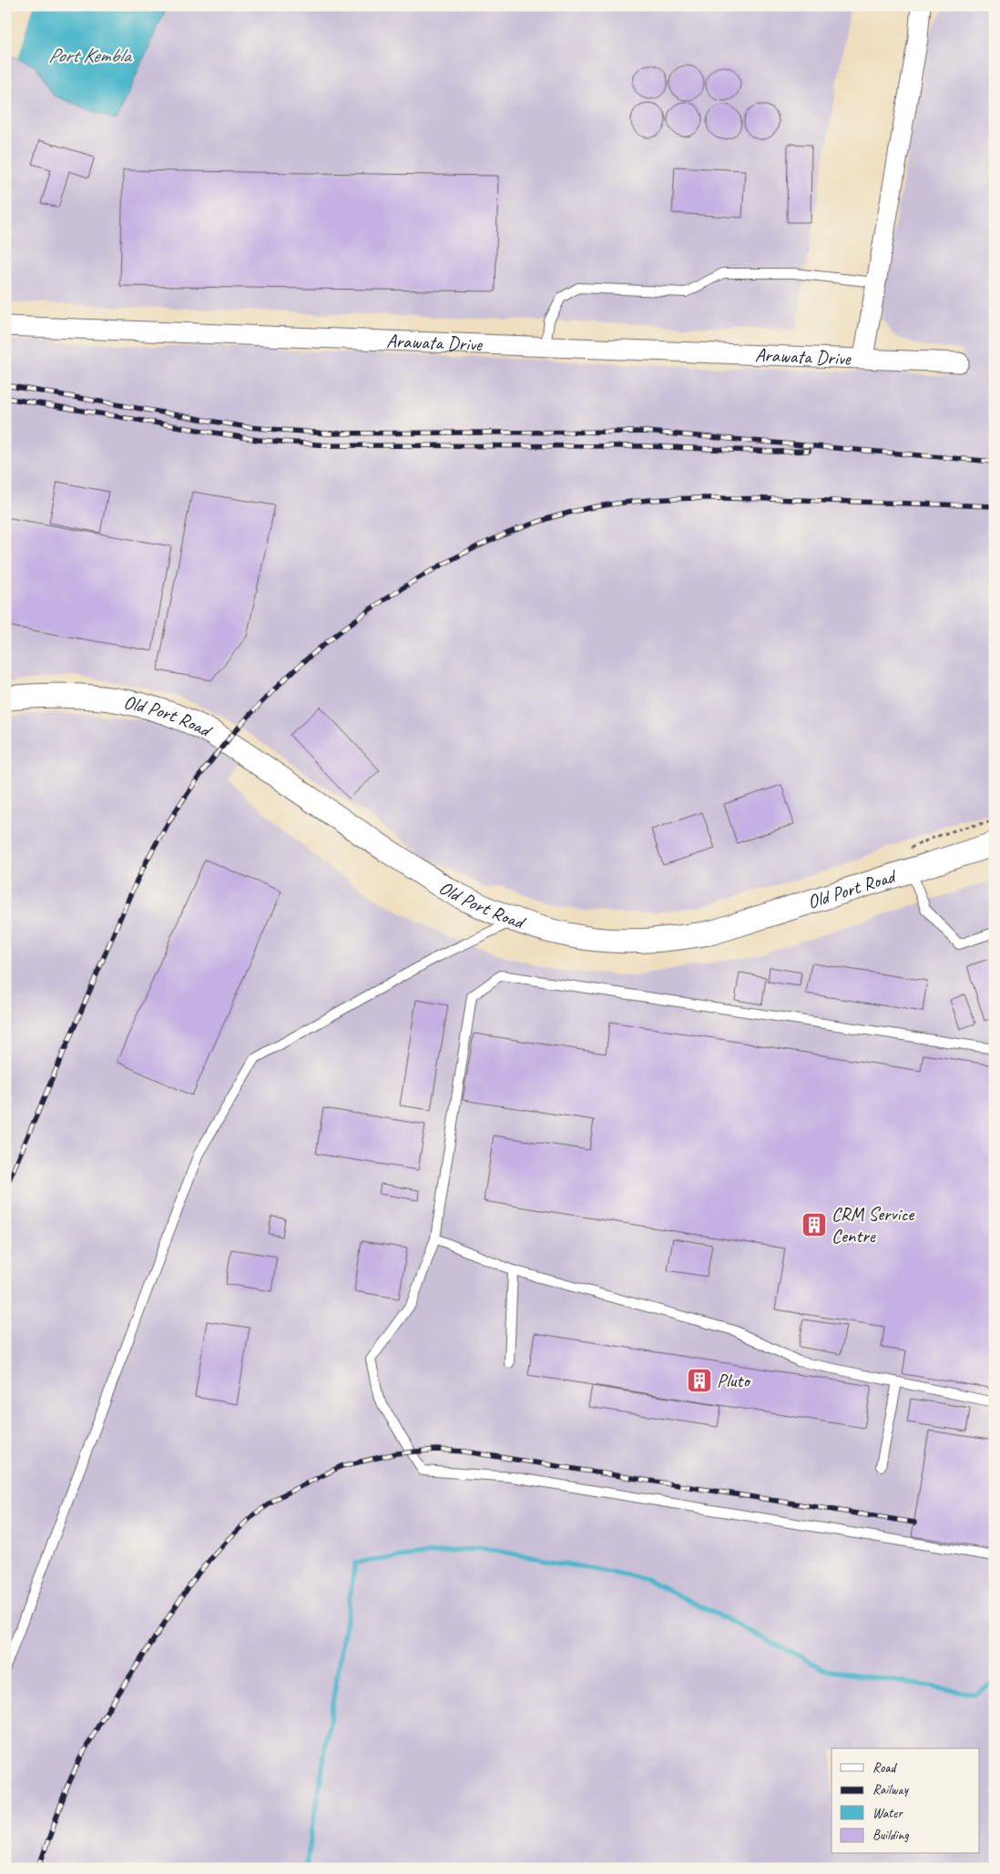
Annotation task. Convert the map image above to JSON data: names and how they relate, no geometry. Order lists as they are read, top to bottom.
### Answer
{
  "streets": {
    "street": ["Arawata Drive", "Old Port Road"]
  },
  "water": ["Port Kembla"],
  "places": {
    "building": ["CRM Service Centre", "Pluto"]
  },
  "legend": [
    "Road",
    "Railway",
    "Water",
    "Building"
  ]
}
